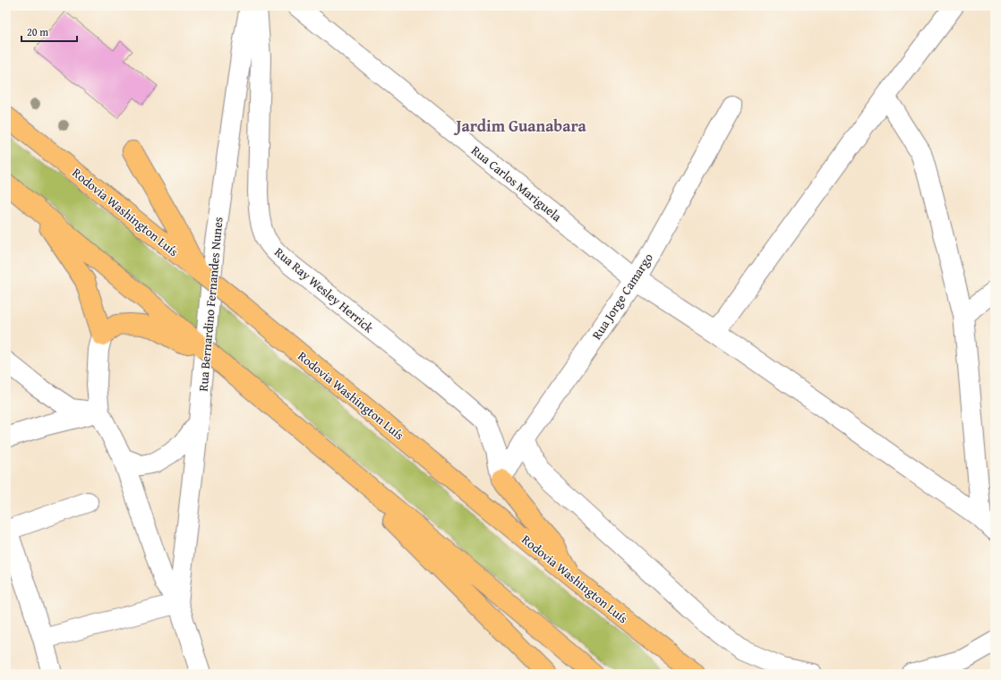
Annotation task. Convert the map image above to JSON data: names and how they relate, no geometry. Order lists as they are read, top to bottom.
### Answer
{
  "streets": {
    "highway": ["Rodovia Washington Luís"],
    "street": [
      "Rua Carlos Mariguela",
      "Rua Ray Wesley Herrick",
      "Rua Jorge Camargo",
      "Rua Bernardino Fernandes Nunes"
    ]
  },
  "crossings": [
    ["Rua Carlos Mariguela", "Rua Jorge Camargo"],
    ["Rua Ray Wesley Herrick", "Rua Jorge Camargo"]
  ],
  "districts": ["Jardim Guanabara"],
  "scale_bar": "20 m"
}
